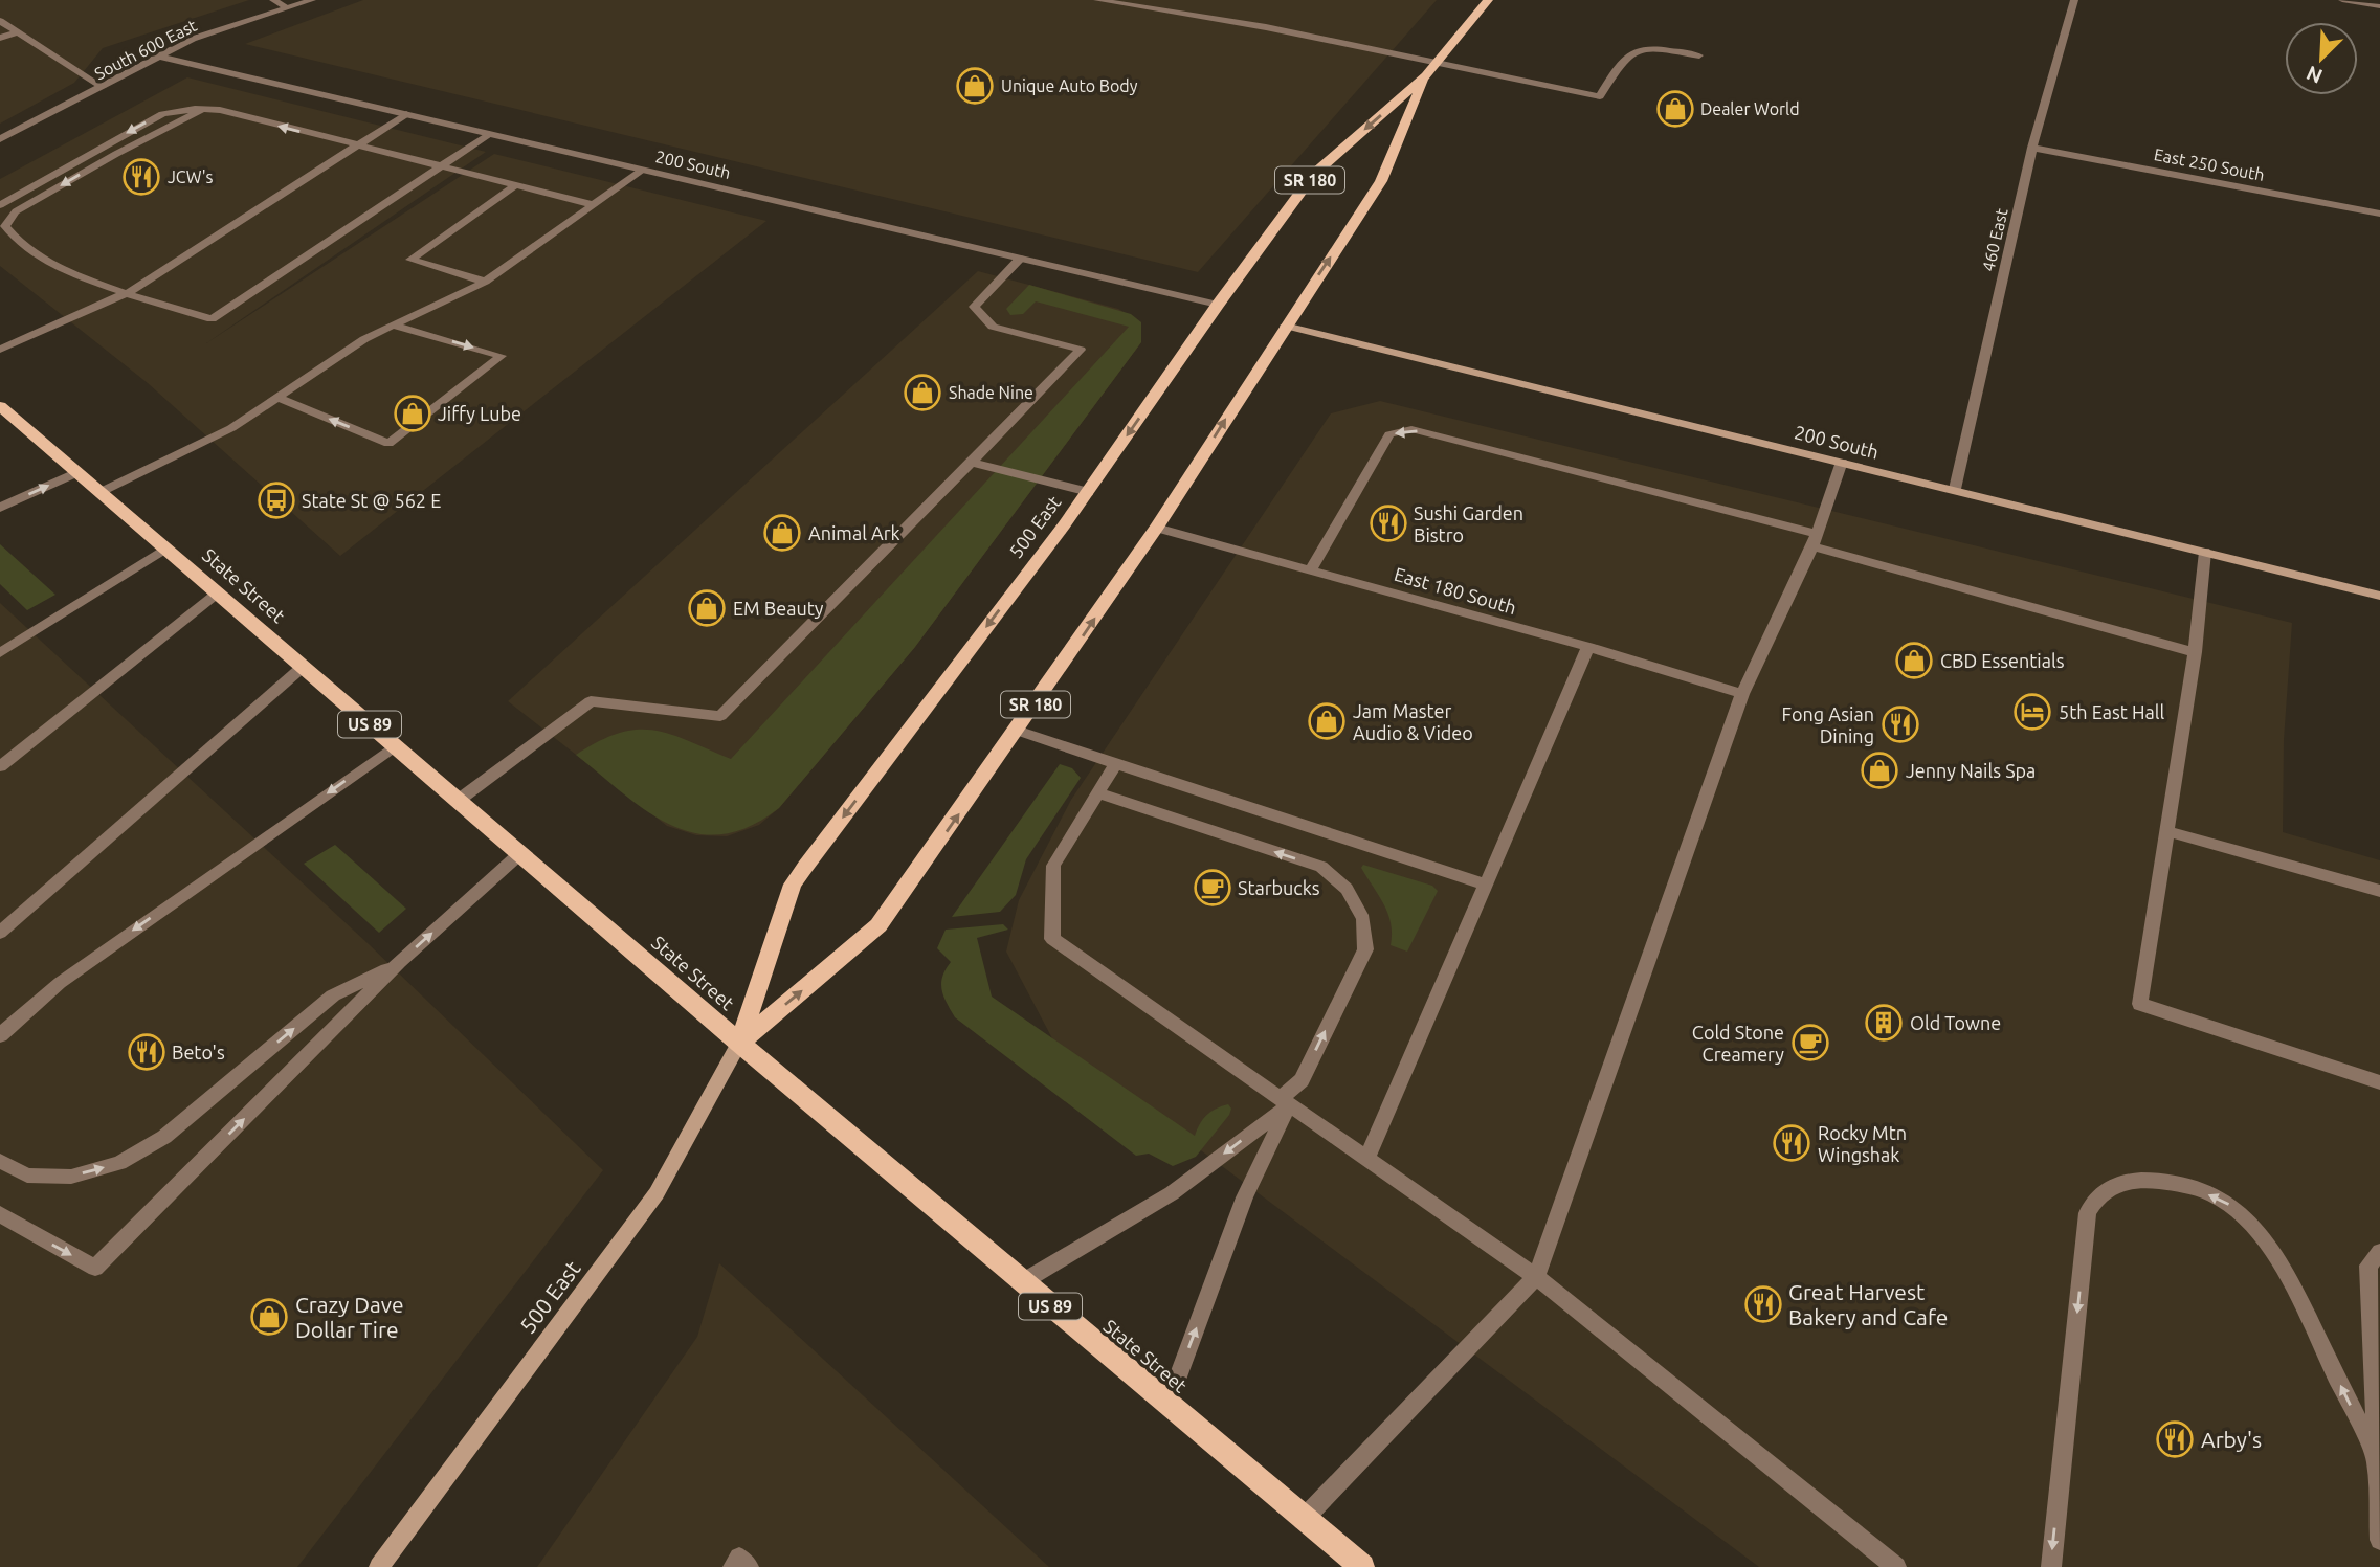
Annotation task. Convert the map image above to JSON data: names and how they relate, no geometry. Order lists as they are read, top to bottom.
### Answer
{
  "streets": {
    "main road": [
      "SR 180",
      "500 East",
      "State Street",
      "US 89"
    ],
    "street": [
      "South 600 East",
      "200 South",
      "East 250 South",
      "460 East",
      "East 180 South"
    ]
  },
  "crossings": [
    ["South 600 East", "200 South"],
    ["200 South", "460 East"],
    ["200 South", "500 East"],
    ["East 250 South", "460 East"],
    ["500 East", "State Street"],
    ["500 East", "East 180 South"]
  ],
  "places": {
    "shop": [
      "Unique Auto Body",
      "Dealer World",
      "Shade Nine",
      "Jiffy Lube",
      "Animal Ark",
      "EM Beauty",
      "CBD Essentials",
      "Jam Master Audio & Video",
      "Jenny Nails Spa",
      "Crazy Dave Dollar Tire"
    ],
    "restaurant": [
      "JCW's",
      "Sushi Garden Bistro",
      "Fong Asian Dining",
      "Beto's",
      "Rocky Mtn Wingshak",
      "Great Harvest Bakery and Cafe",
      "Arby's"
    ],
    "bus stop": ["State St @ 562 E"],
    "hotel": ["5th East Hall"],
    "cafe": ["Starbucks", "Cold Stone Creamery"],
    "building": ["Old Towne"]
  },
  "north": "bottom left"
}
